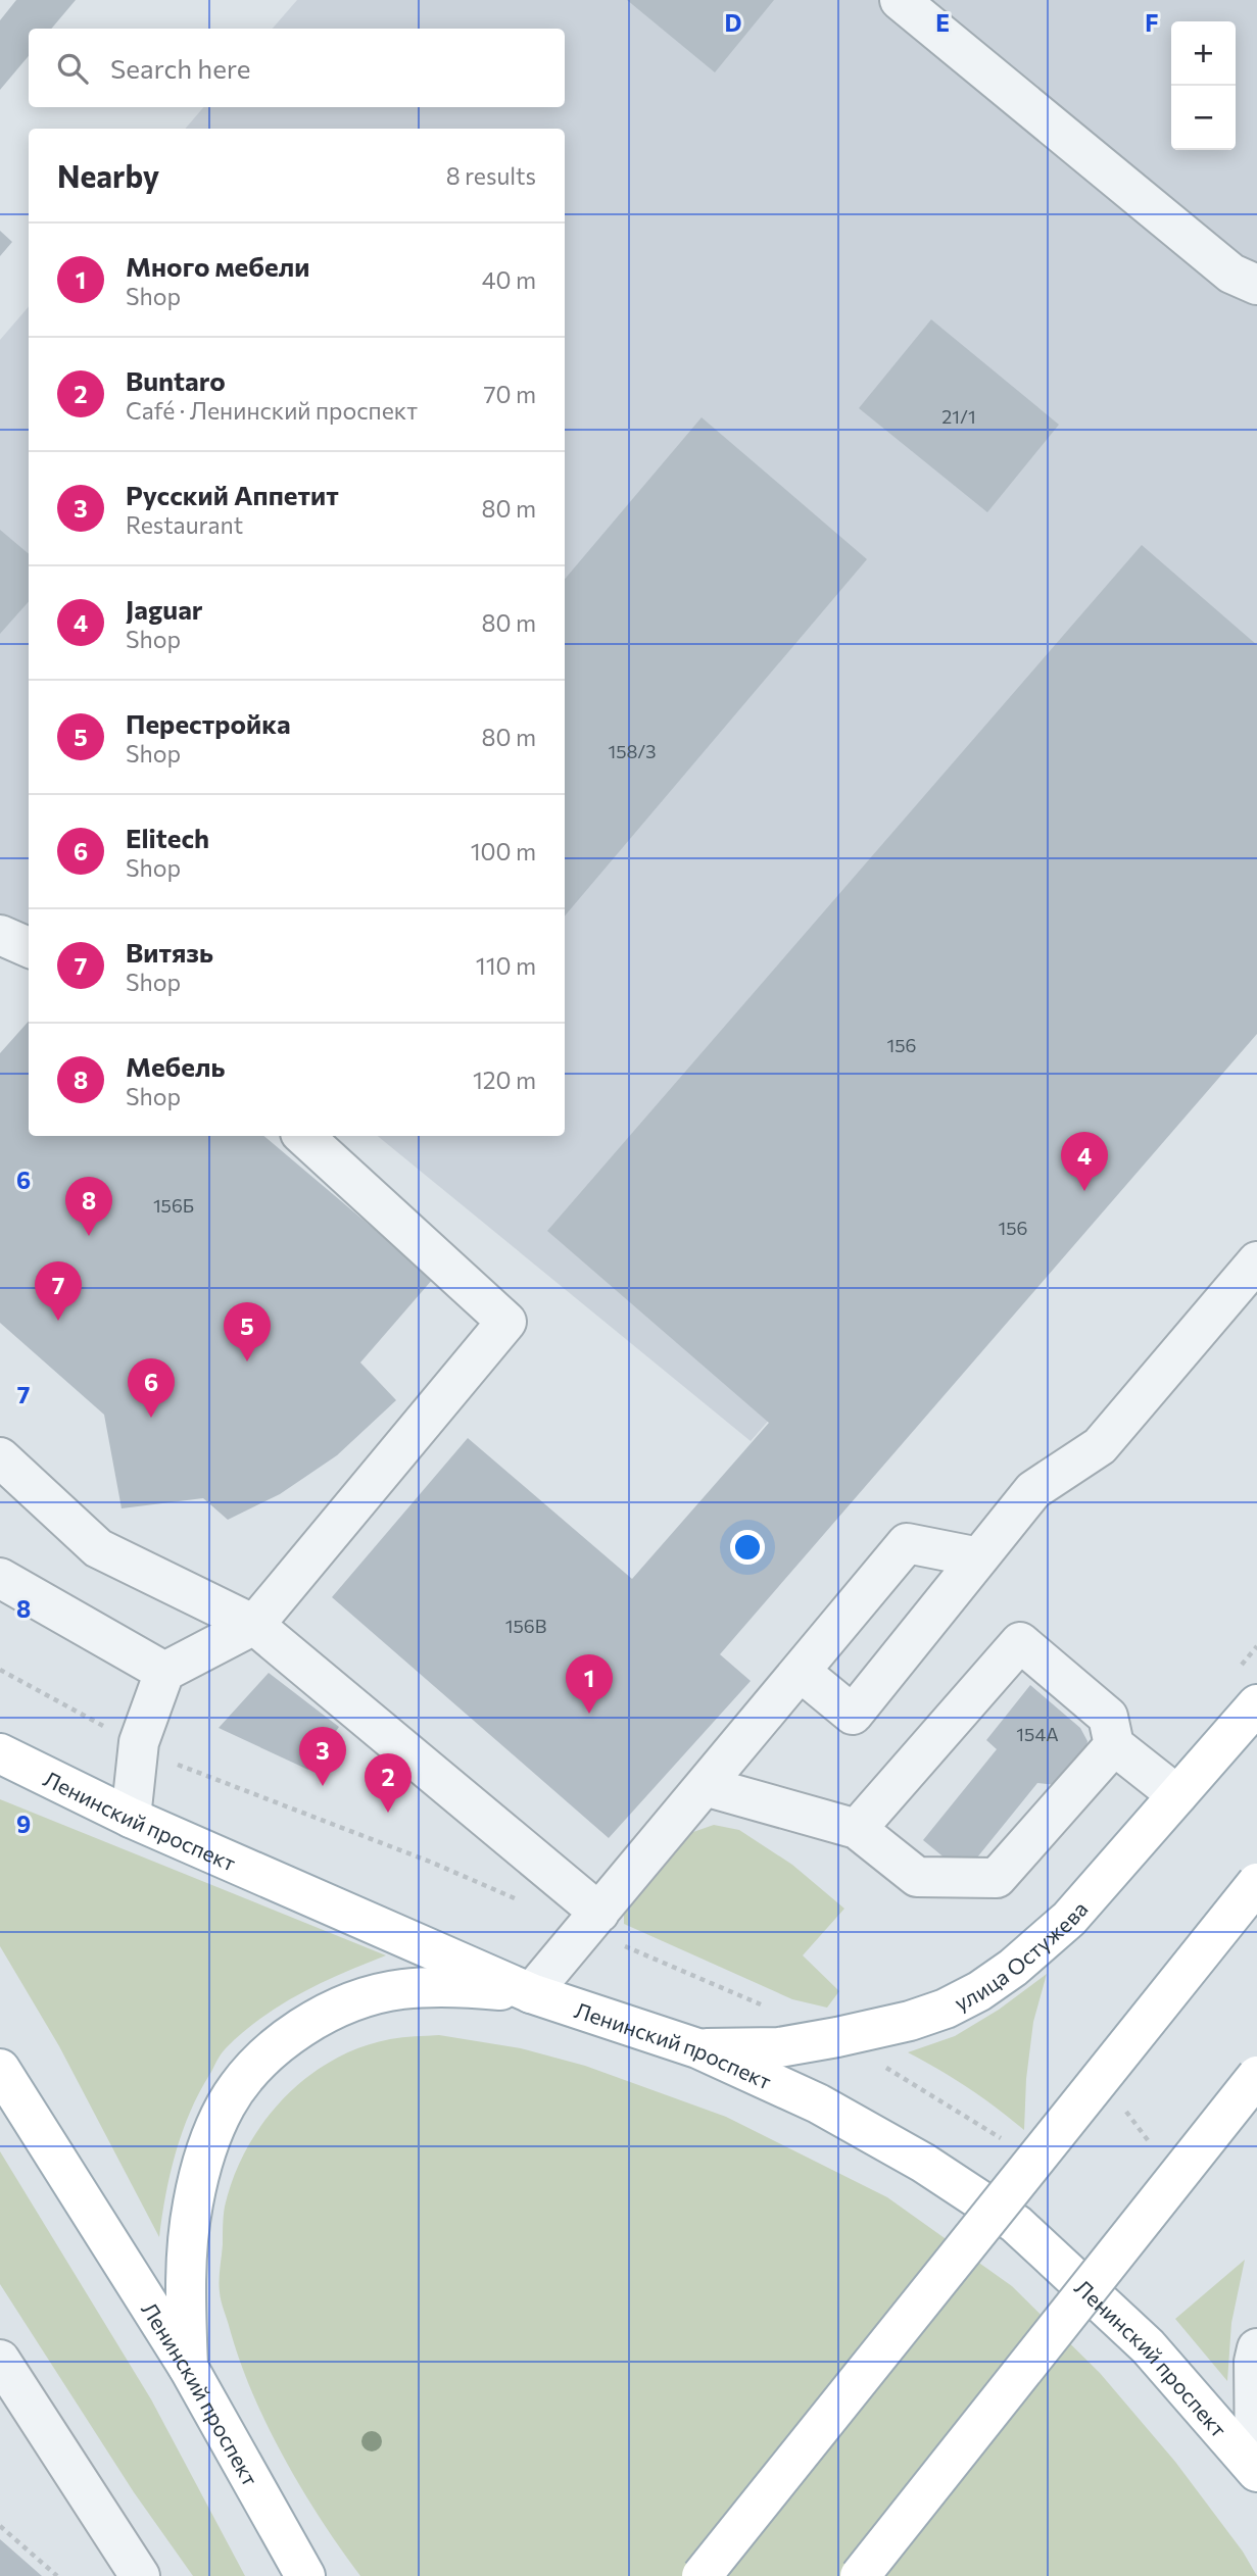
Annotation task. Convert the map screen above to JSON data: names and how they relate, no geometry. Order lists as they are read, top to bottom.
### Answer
{
  "streets": {
    "main road": ["Ленинский проспект", "улица Остужева"]
  },
  "crossings": [
    ["Ленинский проспект", "улица Остужева"]
  ],
  "house_numbers": [
    "21/1",
    "158/3",
    "156",
    "156Б",
    "156",
    "156В",
    "154А"
  ],
  "page": {
    "map_buttons": ["+", "−"],
    "search": "Search here",
    "heading": ["Nearby", "8 results"],
    "list": [
      {
        "mark": "1",
        "name": "Много мебели",
        "note": "Shop",
        "value": "40 m"
      },
      {
        "mark": "2",
        "name": "Buntaro",
        "note": "Café · Ленинский проспект",
        "value": "70 m"
      },
      {
        "mark": "3",
        "name": "Русский Аппетит",
        "note": "Restaurant",
        "value": "80 m"
      },
      {
        "mark": "4",
        "name": "Jaguar",
        "note": "Shop",
        "value": "80 m"
      },
      {
        "mark": "5",
        "name": "Перестройка",
        "note": "Shop",
        "value": "80 m"
      },
      {
        "mark": "6",
        "name": "Elitech",
        "note": "Shop",
        "value": "100 m"
      },
      {
        "mark": "7",
        "name": "Витязь",
        "note": "Shop",
        "value": "110 m"
      },
      {
        "mark": "8",
        "name": "Мебель",
        "note": "Shop",
        "value": "120 m"
      }
    ],
    "pins": [
      "4",
      "8",
      "7",
      "5",
      "6",
      "1",
      "3",
      "2"
    ]
  },
  "grid": {
    "columns": ["D", "E", "F"],
    "rows": [
      "6",
      "7",
      "8",
      "9"
    ]
  }
}
